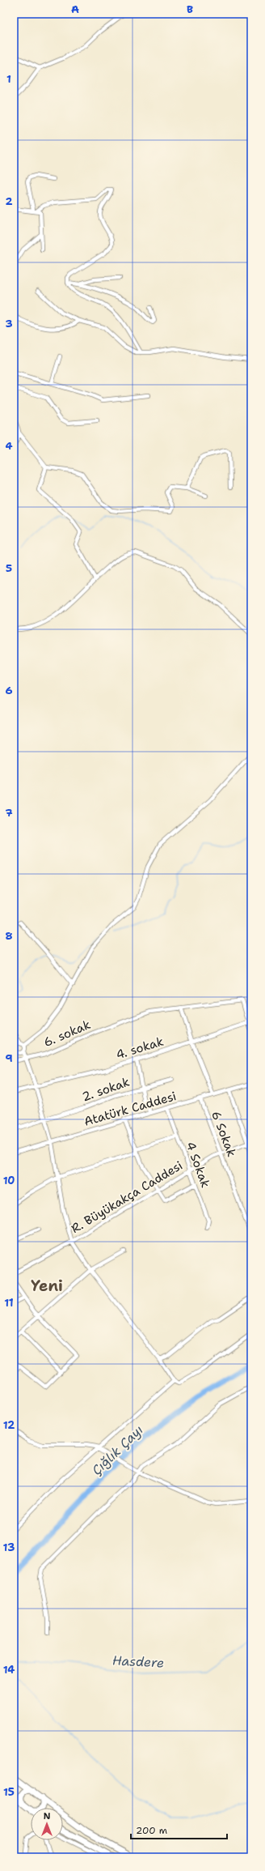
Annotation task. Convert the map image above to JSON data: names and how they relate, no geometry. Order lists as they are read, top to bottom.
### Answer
{
  "streets": {
    "street": [
      "6. sokak",
      "4. sokak",
      "2. sokak",
      "Atatürk Caddesi",
      "6 Sokak",
      "4 Sokak",
      "R. Büyükakça Caddesi"
    ]
  },
  "crossings": [
    ["6. sokak", "4. sokak"],
    ["Atatürk Caddesi", "6 Sokak"],
    ["Atatürk Caddesi", "4 Sokak"],
    ["6 Sokak", "R. Büyükakça Caddesi"],
    ["4 Sokak", "R. Büyükakça Caddesi"]
  ],
  "districts": ["Yeni"],
  "water": ["Çığlık Çayı", "Hasdere"],
  "scale_bar": "200 m",
  "north": "top",
  "grid": {
    "columns": ["A", "B"],
    "rows": [
      "1",
      "2",
      "3",
      "4",
      "5",
      "6",
      "7",
      "8",
      "9",
      "10",
      "11",
      "12",
      "13",
      "14",
      "15"
    ]
  }
}
